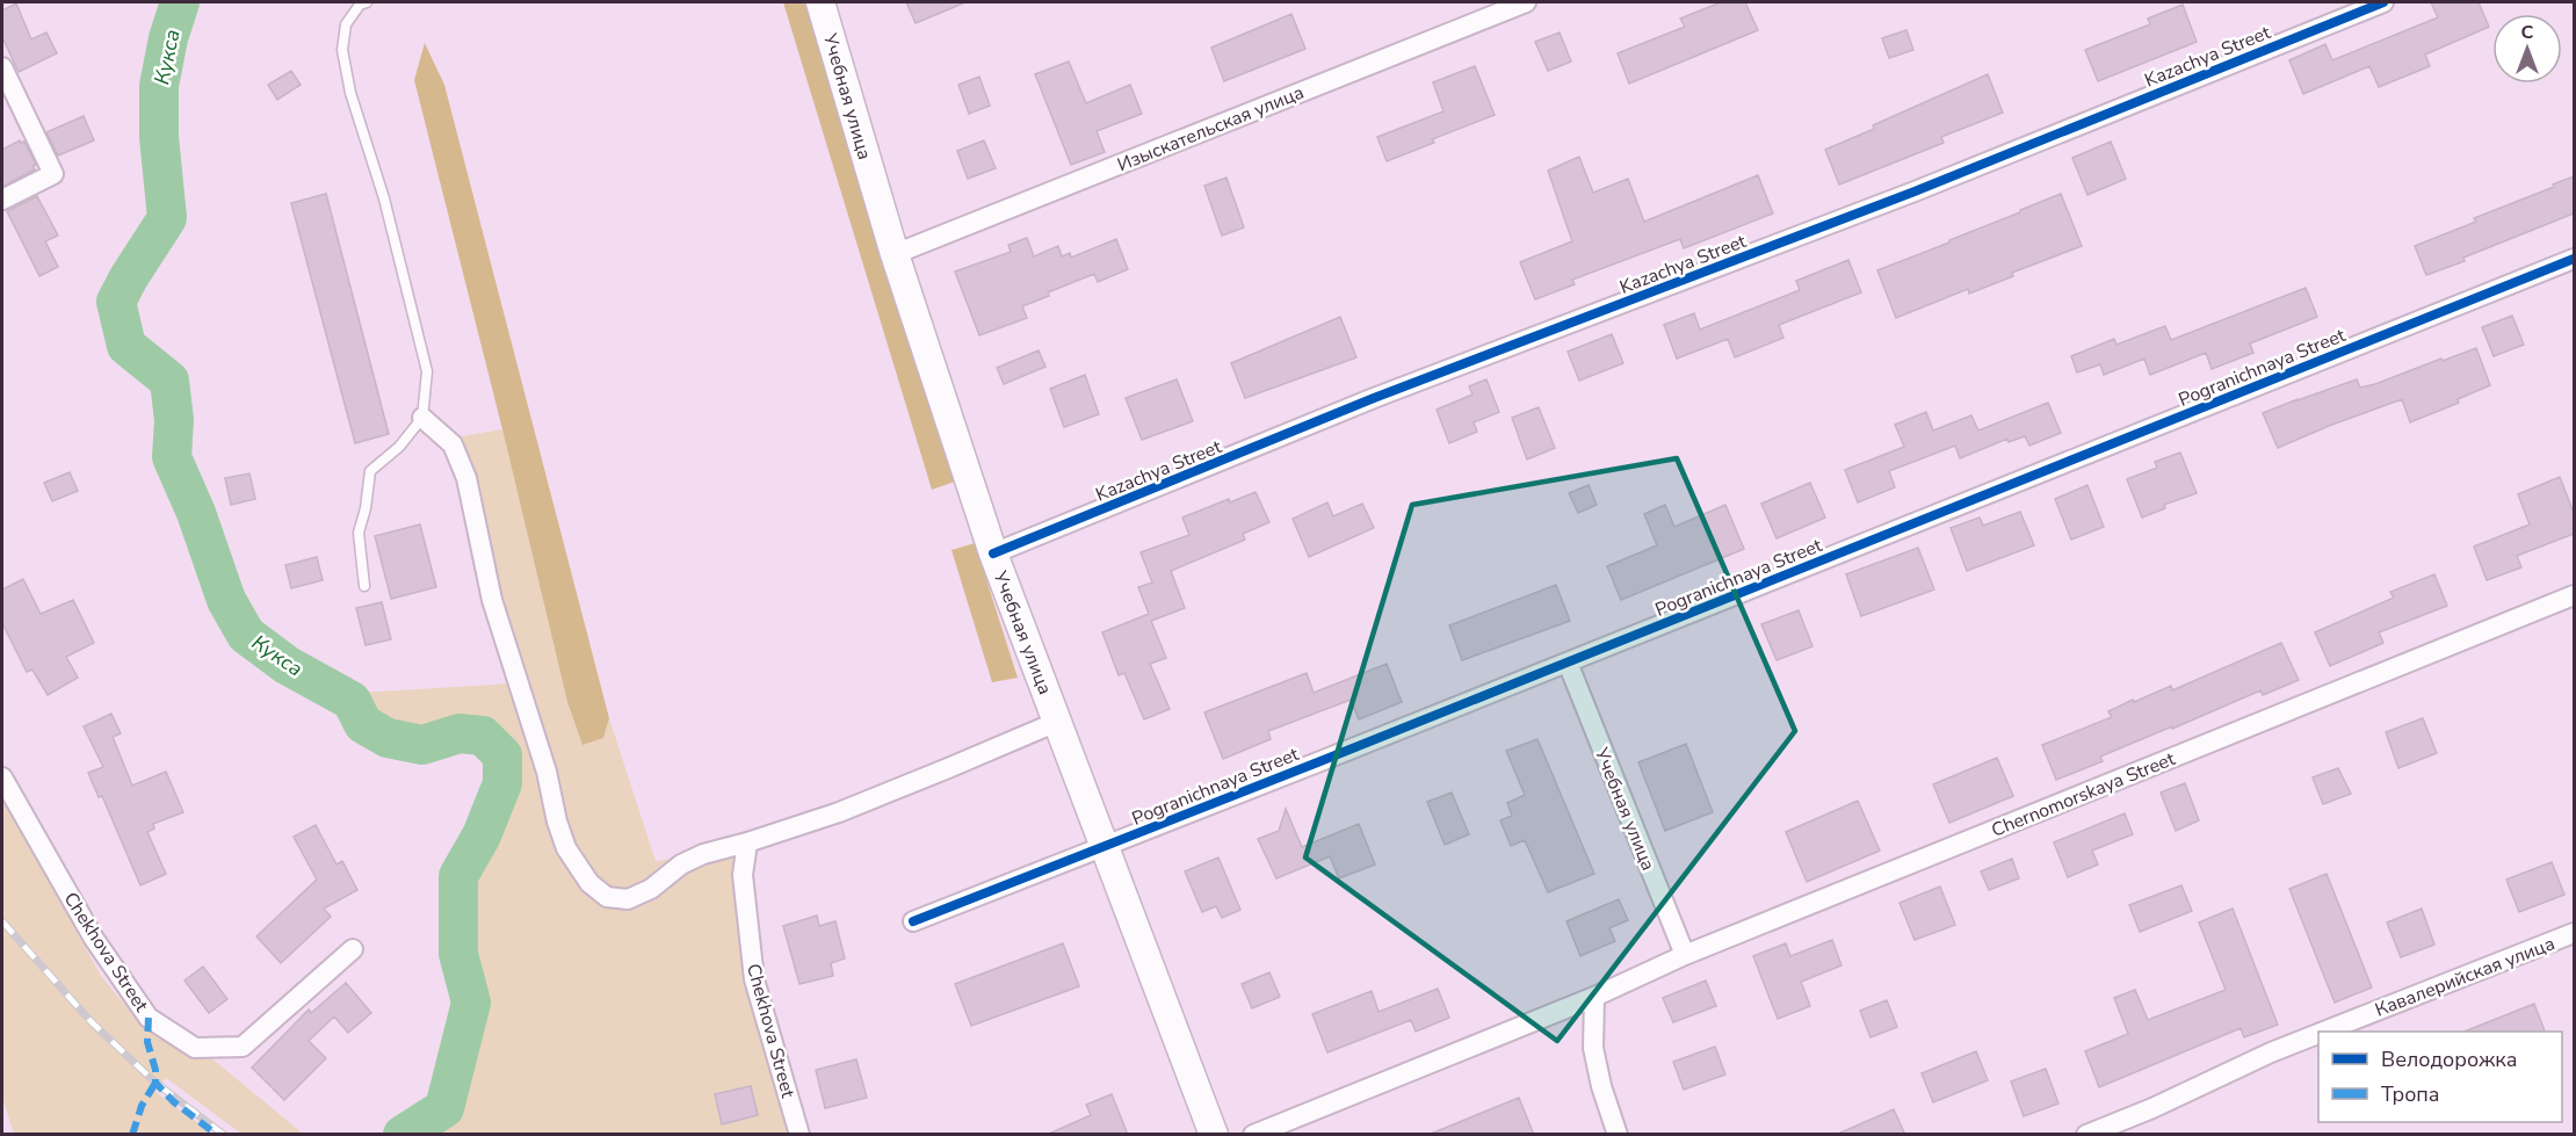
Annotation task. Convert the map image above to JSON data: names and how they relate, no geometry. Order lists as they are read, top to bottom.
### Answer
{
  "streets": {
    "street": [
      "Kazachya Street",
      "Учебная улица",
      "Изыскательская улица",
      "Pogranichnaya Street",
      "Chernomorskaya Street",
      "Chekhova Street",
      "Кавалерийская улица"
    ]
  },
  "crossings": [
    ["Kazachya Street", "Учебная улица"],
    ["Учебная улица", "Изыскательская улица"],
    ["Учебная улица", "Pogranichnaya Street"],
    ["Учебная улица", "Chernomorskaya Street"]
  ],
  "water": ["Кукса"],
  "legend": ["Велодорожка", "Тропа"],
  "north": "top"
}
